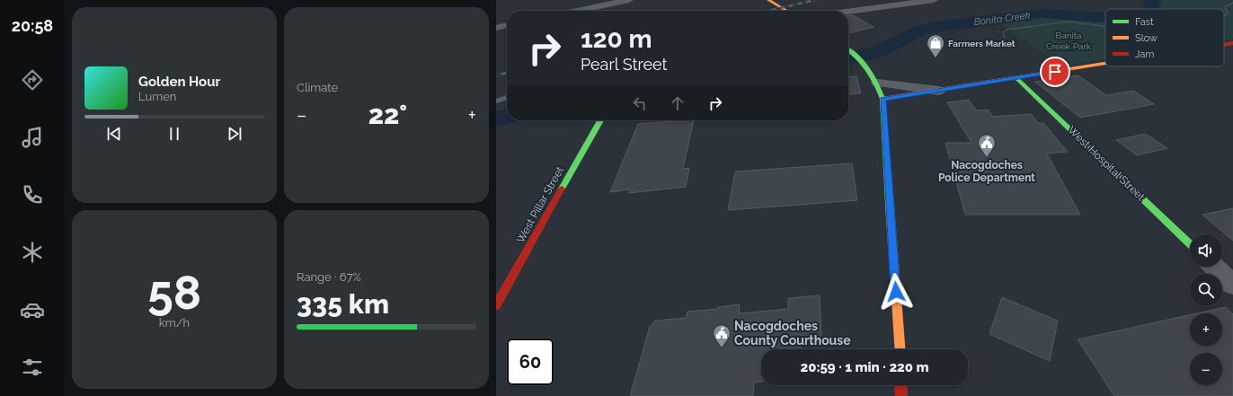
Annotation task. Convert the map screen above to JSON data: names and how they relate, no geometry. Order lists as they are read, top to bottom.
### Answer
{
  "streets": {
    "street": ["West Hospital Street", "West Pillar Street"]
  },
  "water": ["Bonita Creek"],
  "parks": ["Banita Creek Park"],
  "places": {
    "shop": ["Farmers Market"],
    "public building": ["Nacogdoches Police Department", "Nacogdoches County Courthouse"]
  },
  "legend": ["Fast", "Slow", "Jam"],
  "page": {
    "tabs": "20:58",
    "tile": [
      "Climate",
      ["58", "km/h"],
      ["Range · 67%", "335 km"]
    ],
    "turn": ["120 m", "Pearl Street"],
    "song": ["Golden Hour", "Lumen"],
    "heat": ["−", "22°", "+"],
    "map_buttons": ["+", "−"],
    "limit": "60",
    "trip": "20:59 · 1 min · 220 m"
  }
}
